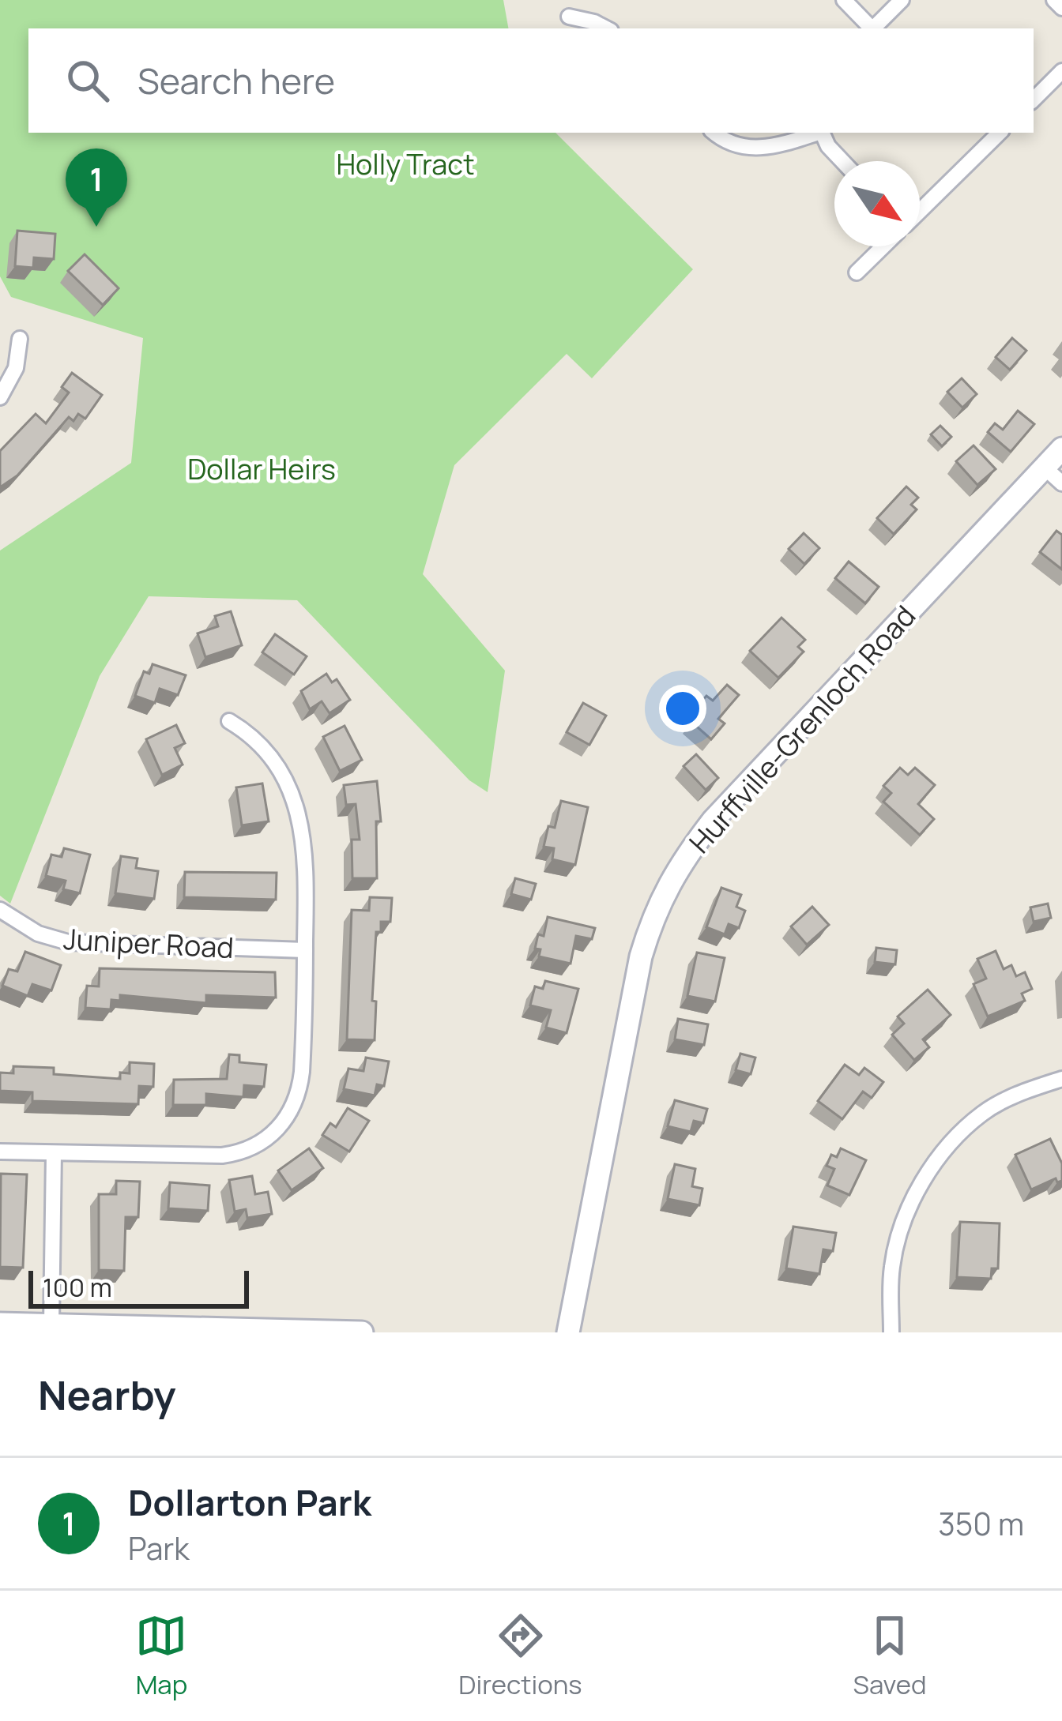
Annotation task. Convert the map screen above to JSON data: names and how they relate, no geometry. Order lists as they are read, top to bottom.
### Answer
{
  "streets": {
    "main road": ["Hurffville-Grenloch Road"],
    "street": ["Juniper Road"]
  },
  "parks": ["Holly Tract", "Dollar Heirs"],
  "scale_bar": "100 m",
  "north": "bottom right",
  "page": {
    "search": "Search here",
    "pins": "1",
    "scale": "100 m",
    "heading": "Nearby",
    "list": [
      {
        "mark": "1",
        "name": "Dollarton Park",
        "note": "Park",
        "value": "350 m"
      }
    ],
    "nav": ["Map", "Directions", "Saved"]
  }
}
